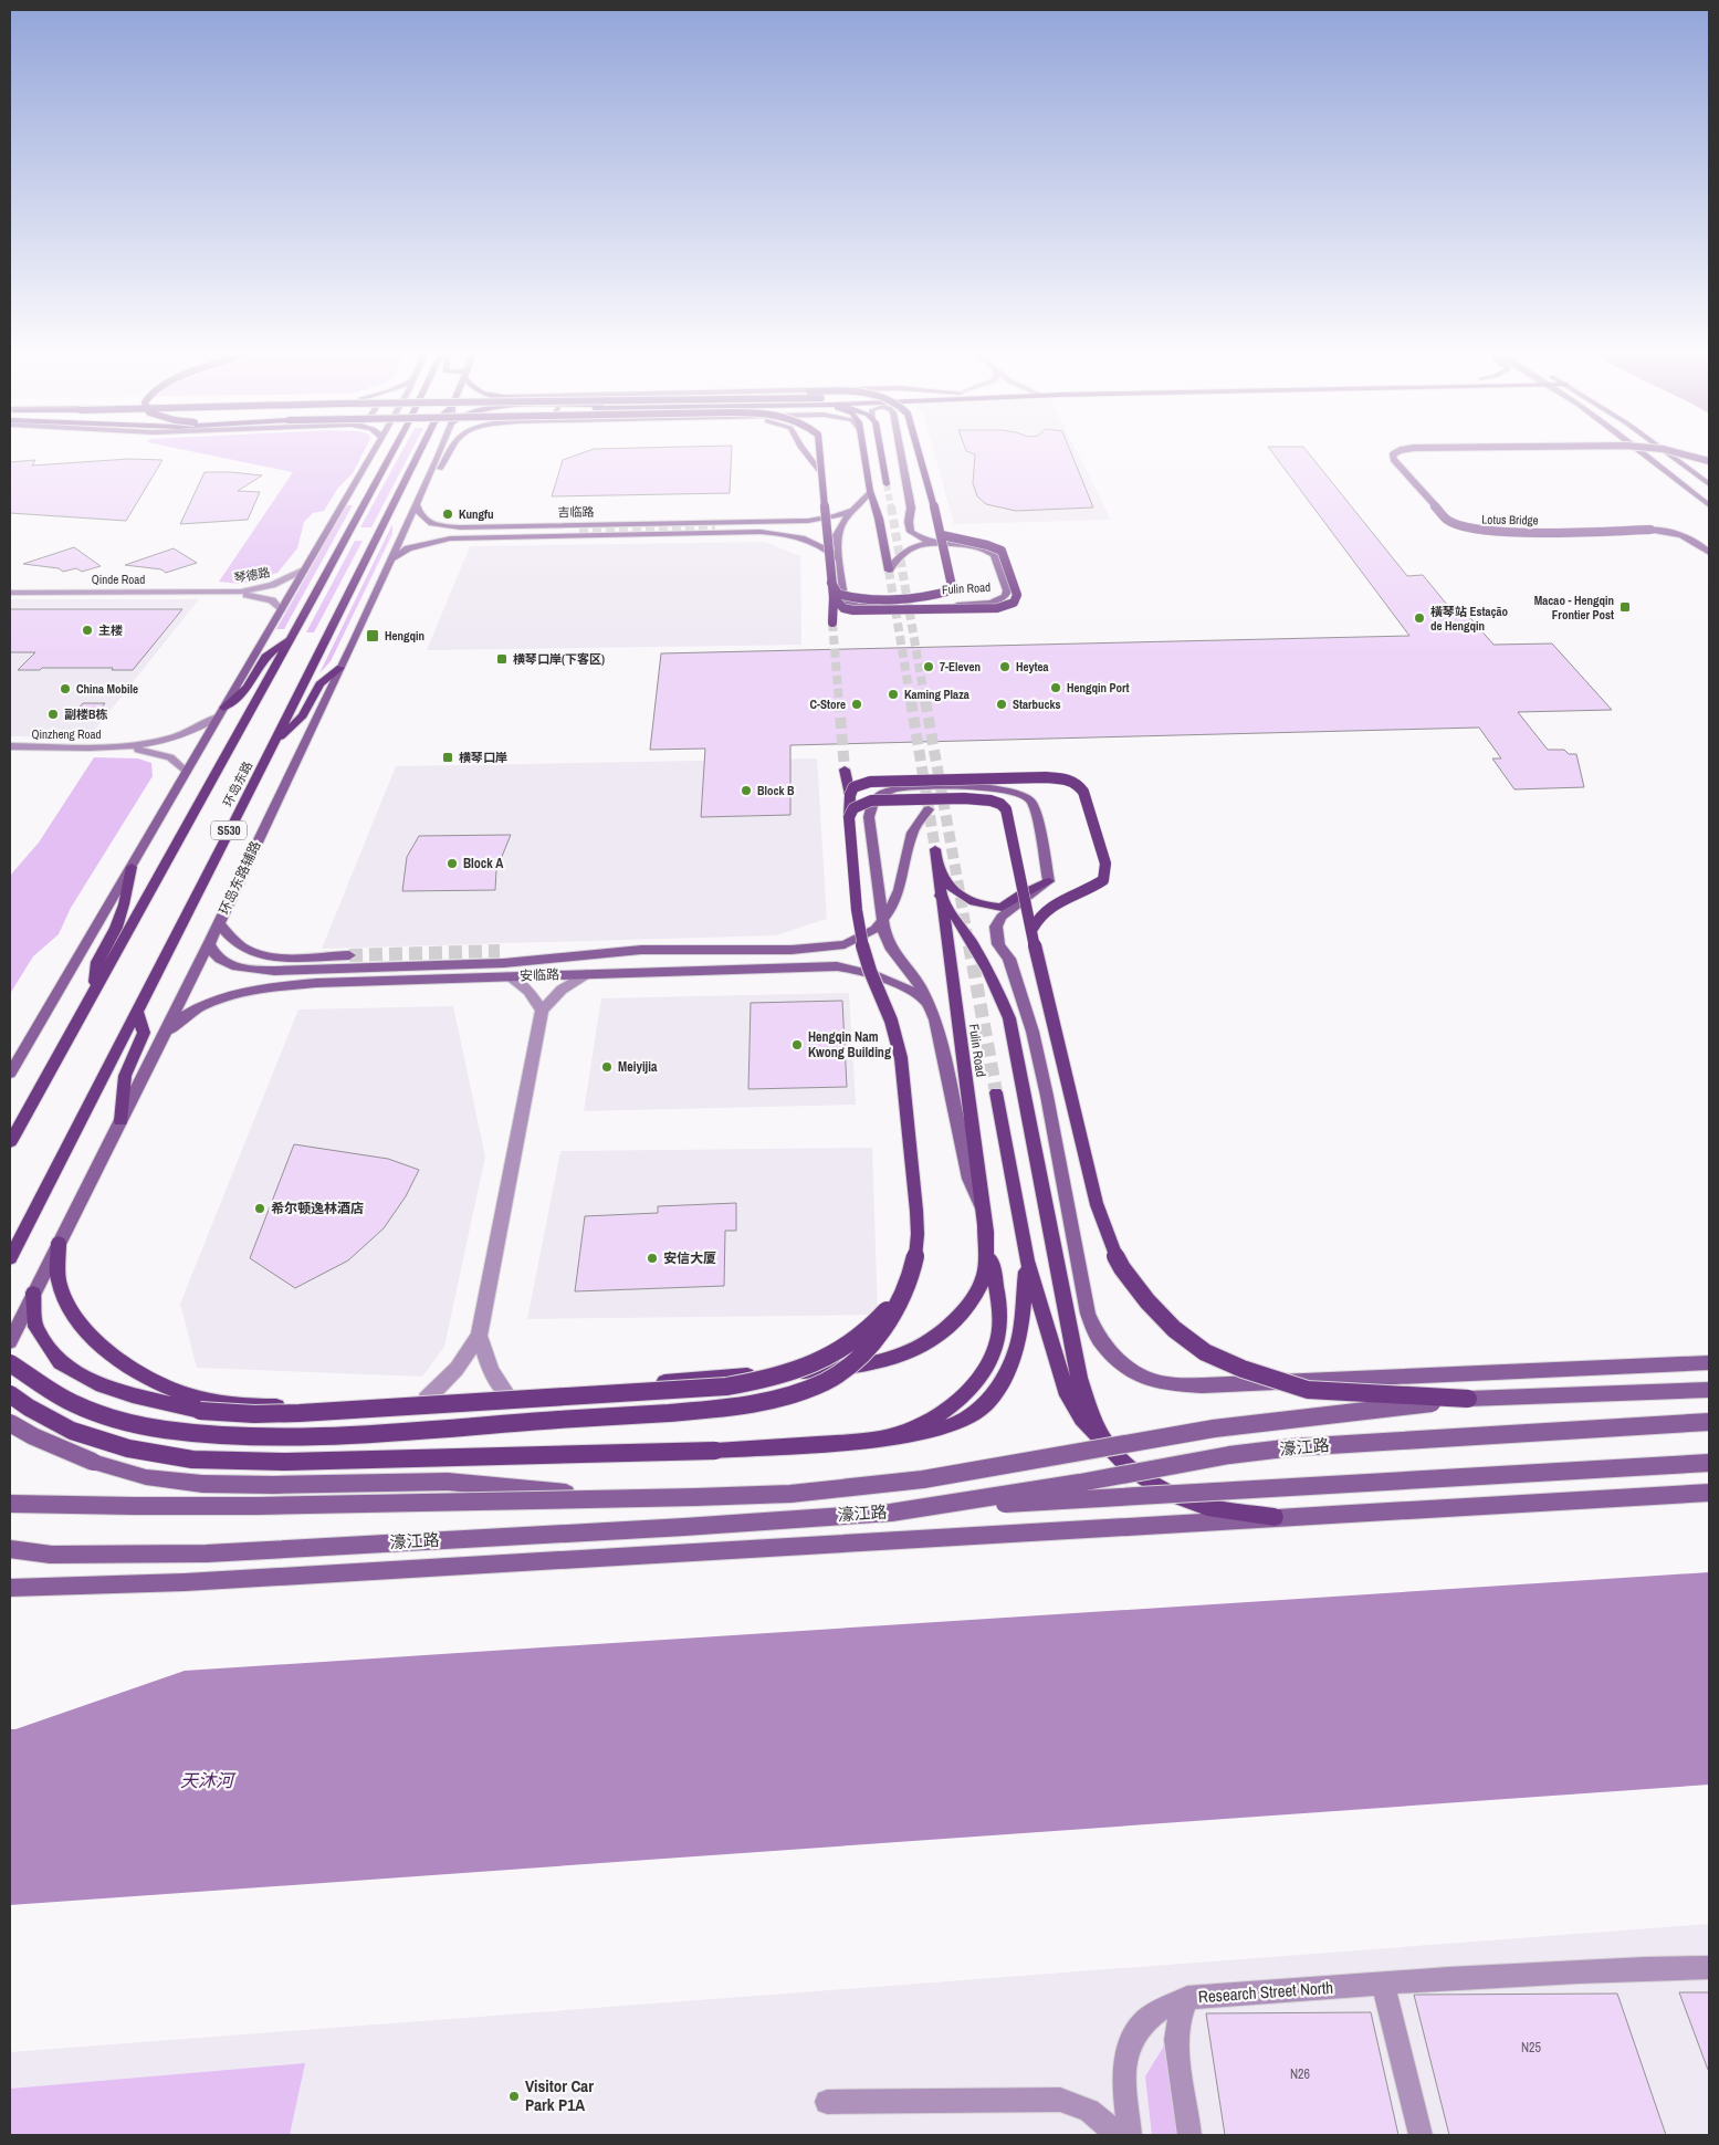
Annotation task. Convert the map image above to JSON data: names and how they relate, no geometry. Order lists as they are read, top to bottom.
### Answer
{
  "streets": {
    "main road": [
      "吉临路",
      "Lotus Bridge",
      "Fulin Road",
      "环岛东路",
      "S530",
      "环岛东路辅路",
      "安临路",
      "濠江路"
    ],
    "street": [
      "琴德路",
      "Qinde Road",
      "Qinzheng Road",
      "Research Street North"
    ]
  },
  "crossings": [
    ["吉临路", "Fulin Road"],
    ["吉临路", "环岛东路辅路"],
    ["琴德路", "Qinde Road"],
    ["环岛东路辅路", "安临路"]
  ],
  "water": ["天沐河"],
  "places": {
    "other": [
      "Kungfu",
      "橫琴站 Estação de Hengqin",
      "主楼",
      "7-Eleven",
      "Heytea",
      "Hengqin Port",
      "China Mobile",
      "Kaming Plaza",
      "C-Store",
      "Starbucks",
      "副楼B栋",
      "Block B",
      "Block A",
      "Hengqin Nam Kwong Building",
      "Meiyijia",
      "希尔顿逸林酒店",
      "安信大厦",
      "Visitor Car Park P1A"
    ],
    "transit": [
      "Macao - Hengqin Frontier Post",
      "Hengqin",
      "横琴口岸(下客区)",
      "横琴口岸"
    ]
  },
  "house_numbers": ["N25", "N26"]
}
